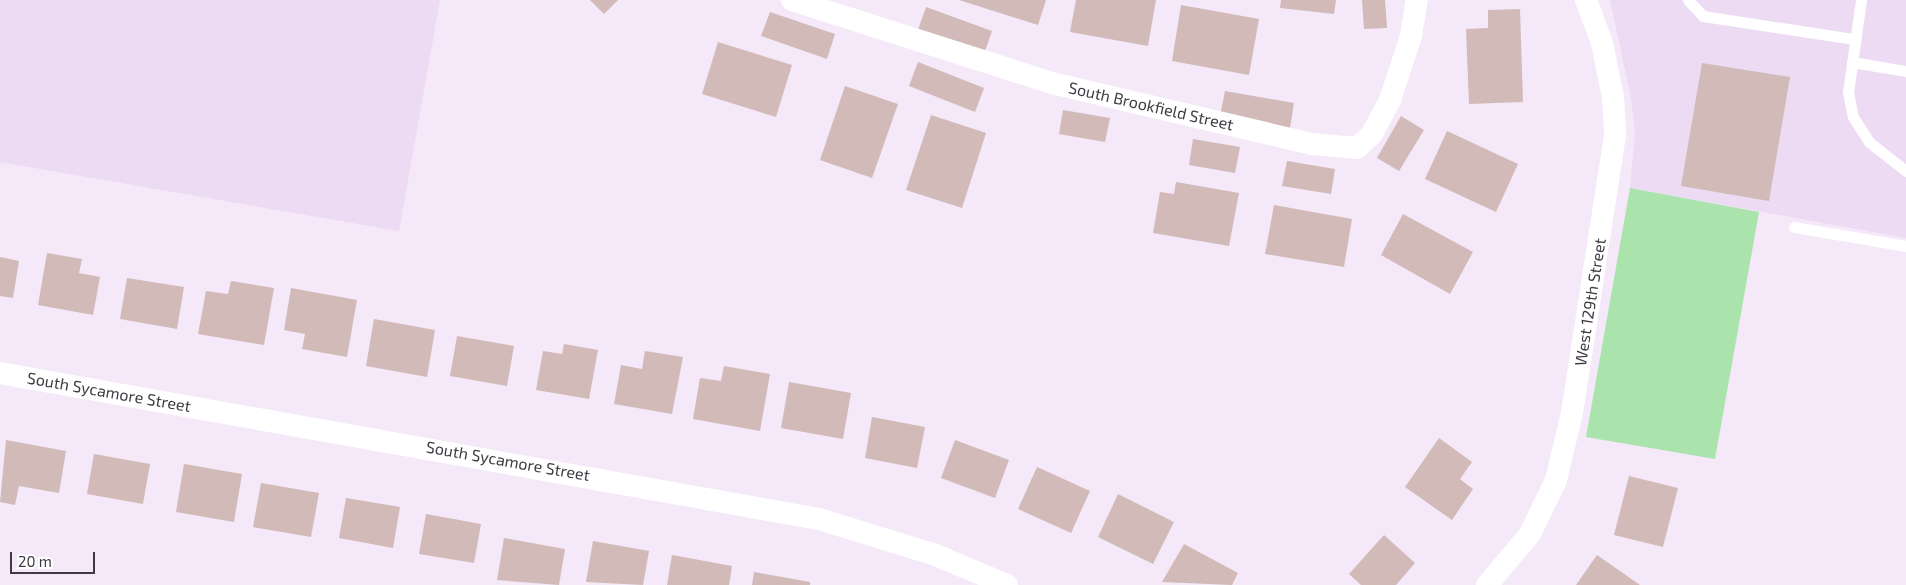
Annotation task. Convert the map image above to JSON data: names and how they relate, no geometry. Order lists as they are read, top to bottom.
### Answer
{
  "streets": {
    "street": ["South Brookfield Street", "West 129th Street", "South Sycamore Street"]
  },
  "scale_bar": "20 m"
}
